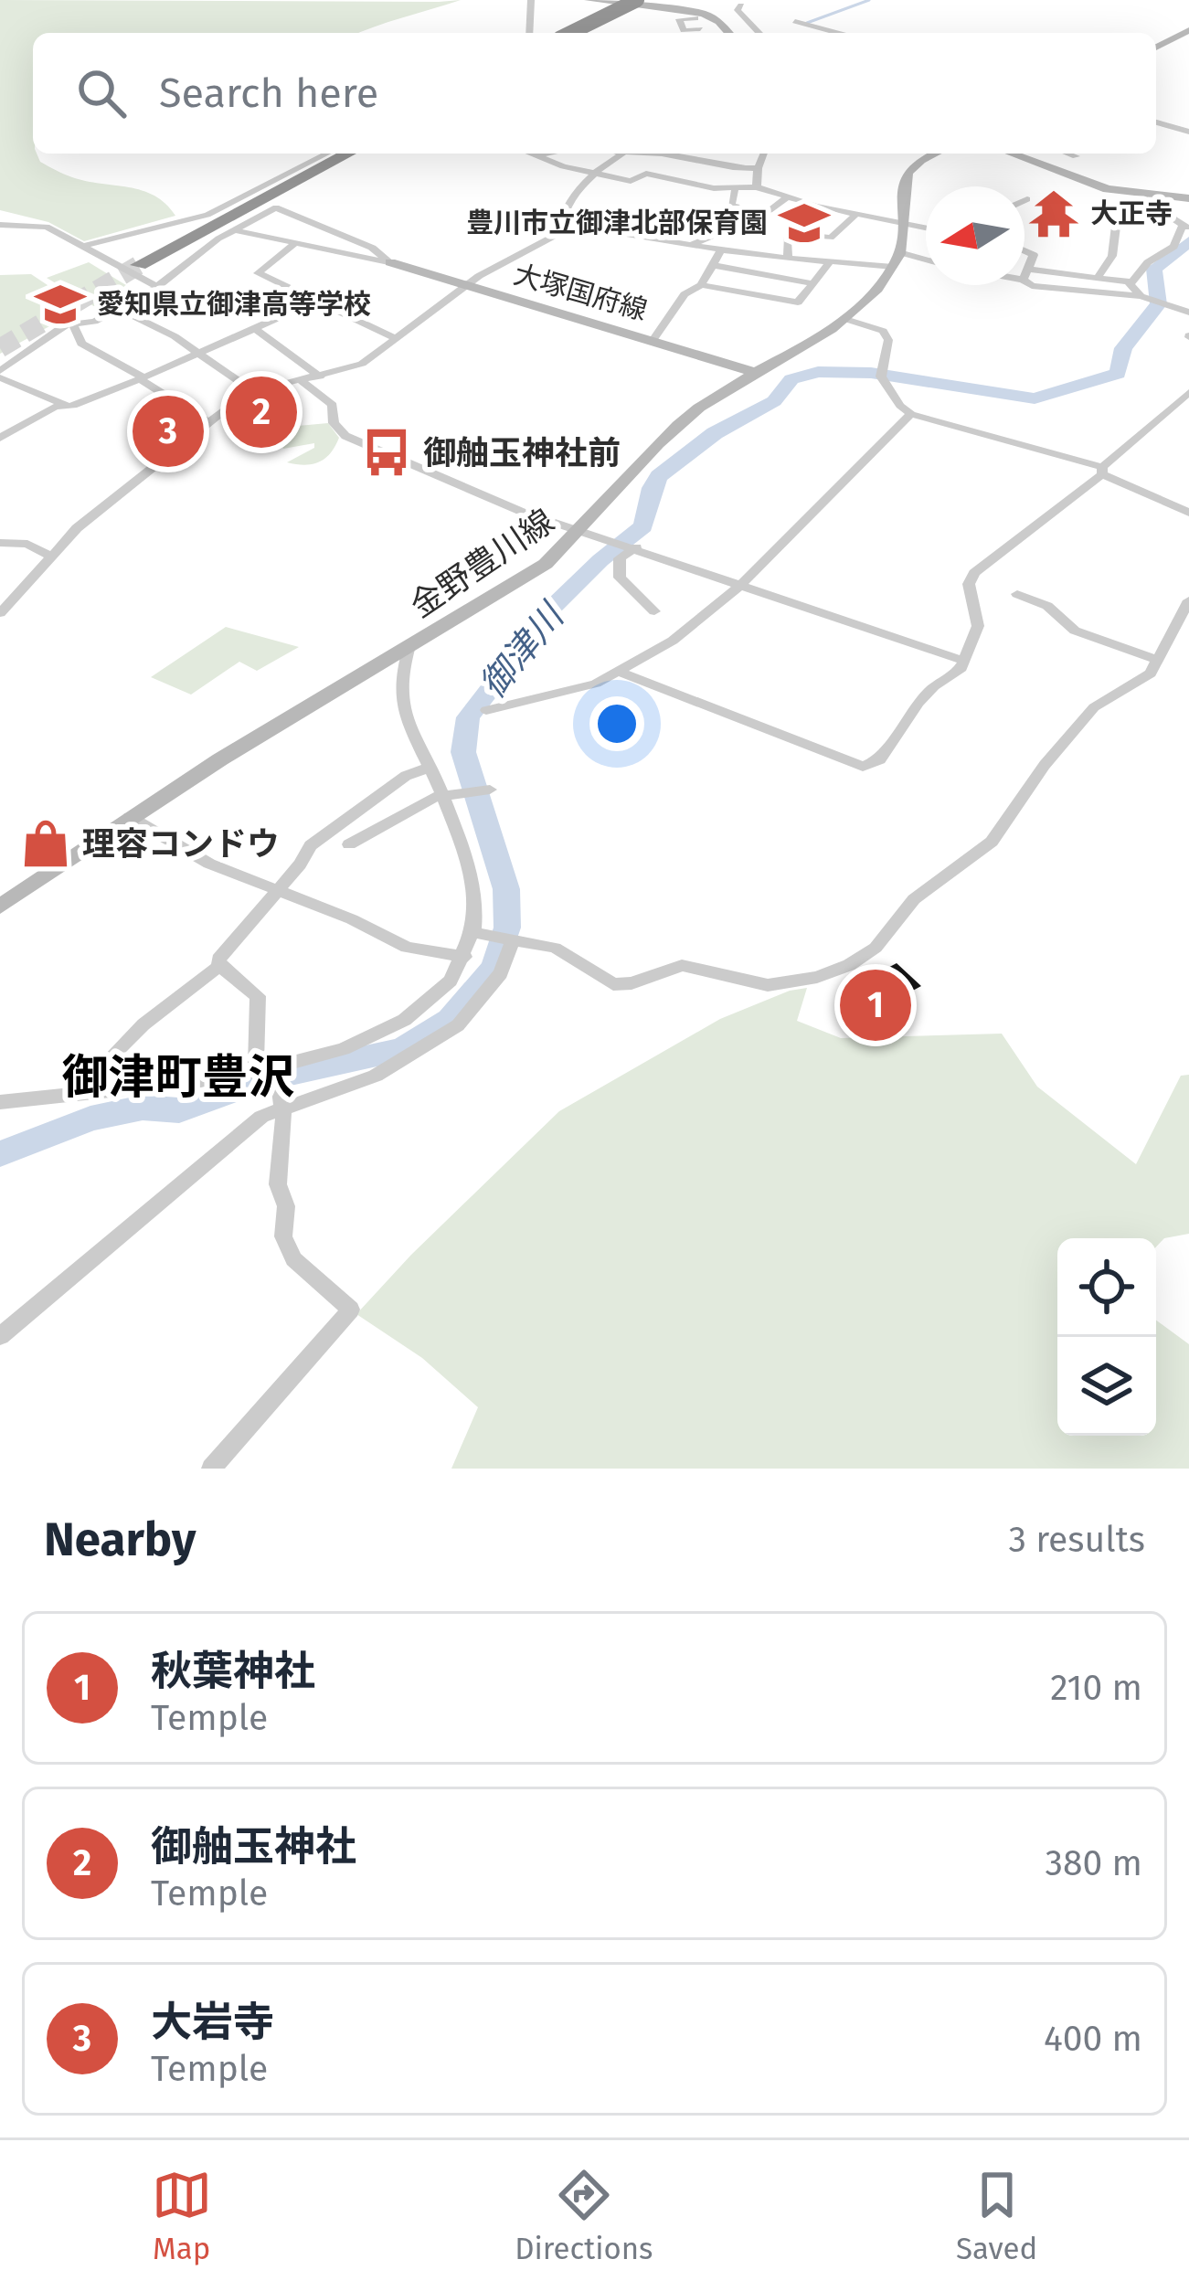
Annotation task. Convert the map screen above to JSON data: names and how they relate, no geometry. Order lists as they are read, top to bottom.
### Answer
{
  "streets": {
    "main road": ["大塚国府線", "金野豊川線"]
  },
  "crossings": [
    ["大塚国府線", "金野豊川線"]
  ],
  "districts": ["御津町豊沢"],
  "water": ["御津川"],
  "places": {
    "temple": ["大正寺"],
    "school or university": ["豊川市立御津北部保育園", "愛知県立御津高等学校"],
    "bus stop": ["御舳玉神社前"],
    "shop": ["理容コンドウ"]
  },
  "north": "left",
  "page": {
    "search": "Search here",
    "pins": ["2", "3", "1"],
    "heading": ["Nearby", "3 results"],
    "list": [
      {
        "mark": "1",
        "name": "秋葉神社",
        "note": "Temple",
        "value": "210 m"
      },
      {
        "mark": "2",
        "name": "御舳玉神社",
        "note": "Temple",
        "value": "380 m"
      },
      {
        "mark": "3",
        "name": "大岩寺",
        "note": "Temple",
        "value": "400 m"
      }
    ],
    "nav": ["Map", "Directions", "Saved"]
  }
}
